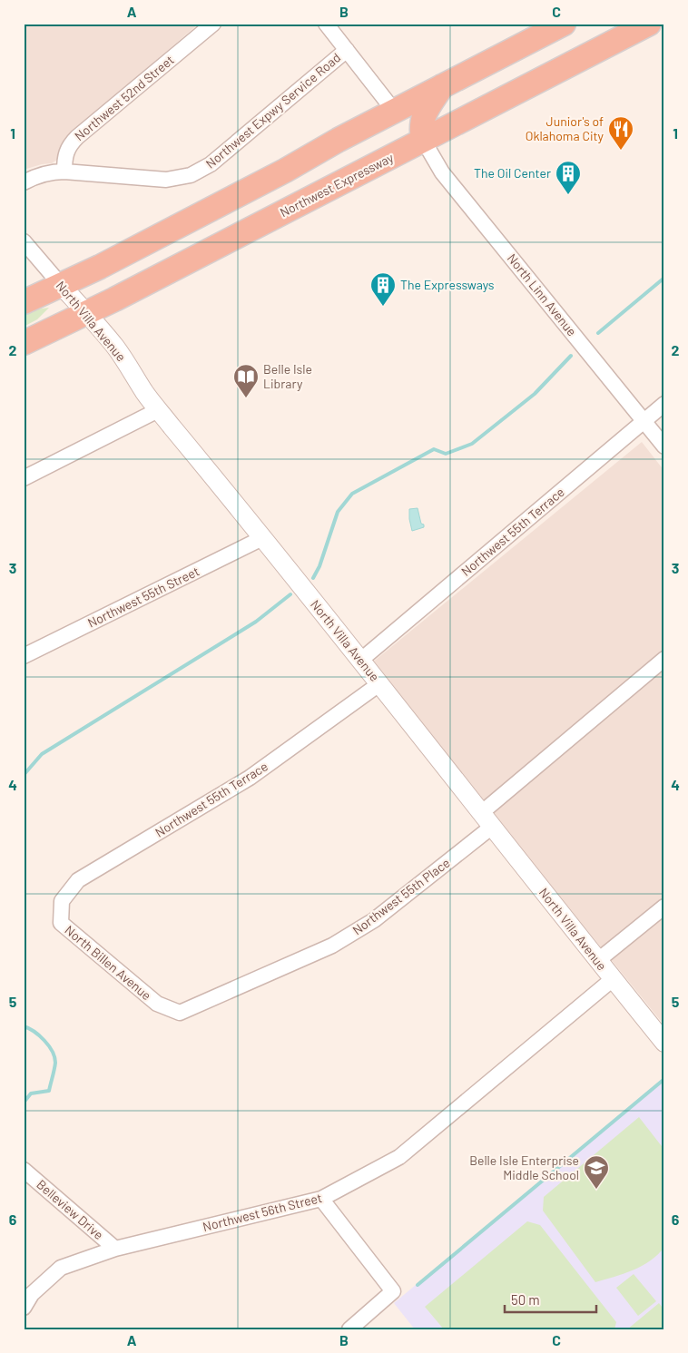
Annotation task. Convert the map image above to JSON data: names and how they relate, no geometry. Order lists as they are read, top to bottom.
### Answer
{
  "streets": {
    "highway": ["Northwest Expressway"],
    "street": [
      "Northwest 52nd Street",
      "Northwest Expwy Service Road",
      "North Linn Avenue",
      "North Villa Avenue",
      "Northwest 55th Terrace",
      "Northwest 55th Street",
      "Northwest 55th Place",
      "North Billen Avenue",
      "Belleview Drive",
      "Northwest 56th Street"
    ]
  },
  "crossings": [
    ["Northwest 52nd Street", "Northwest Expwy Service Road"],
    ["Northwest Expressway", "North Linn Avenue"],
    ["Northwest Expressway", "North Villa Avenue"],
    ["North Linn Avenue", "Northwest 55th Terrace"],
    ["North Villa Avenue", "Northwest 55th Terrace"],
    ["North Villa Avenue", "Northwest 55th Street"],
    ["North Villa Avenue", "Northwest 55th Place"],
    ["North Villa Avenue", "Northwest 56th Street"],
    ["Northwest 55th Terrace", "North Billen Avenue"],
    ["Northwest 55th Place", "North Billen Avenue"],
    ["Belleview Drive", "Northwest 56th Street"]
  ],
  "places": {
    "restaurant": ["Junior's of Oklahoma City"],
    "building": ["The Oil Center", "The Expressways"],
    "library": ["Belle Isle Library"],
    "school or university": ["Belle Isle Enterprise Middle School"]
  },
  "scale_bar": "50 m",
  "grid": {
    "columns": ["A", "B", "C"],
    "rows": [
      "1",
      "2",
      "3",
      "4",
      "5",
      "6"
    ]
  }
}
